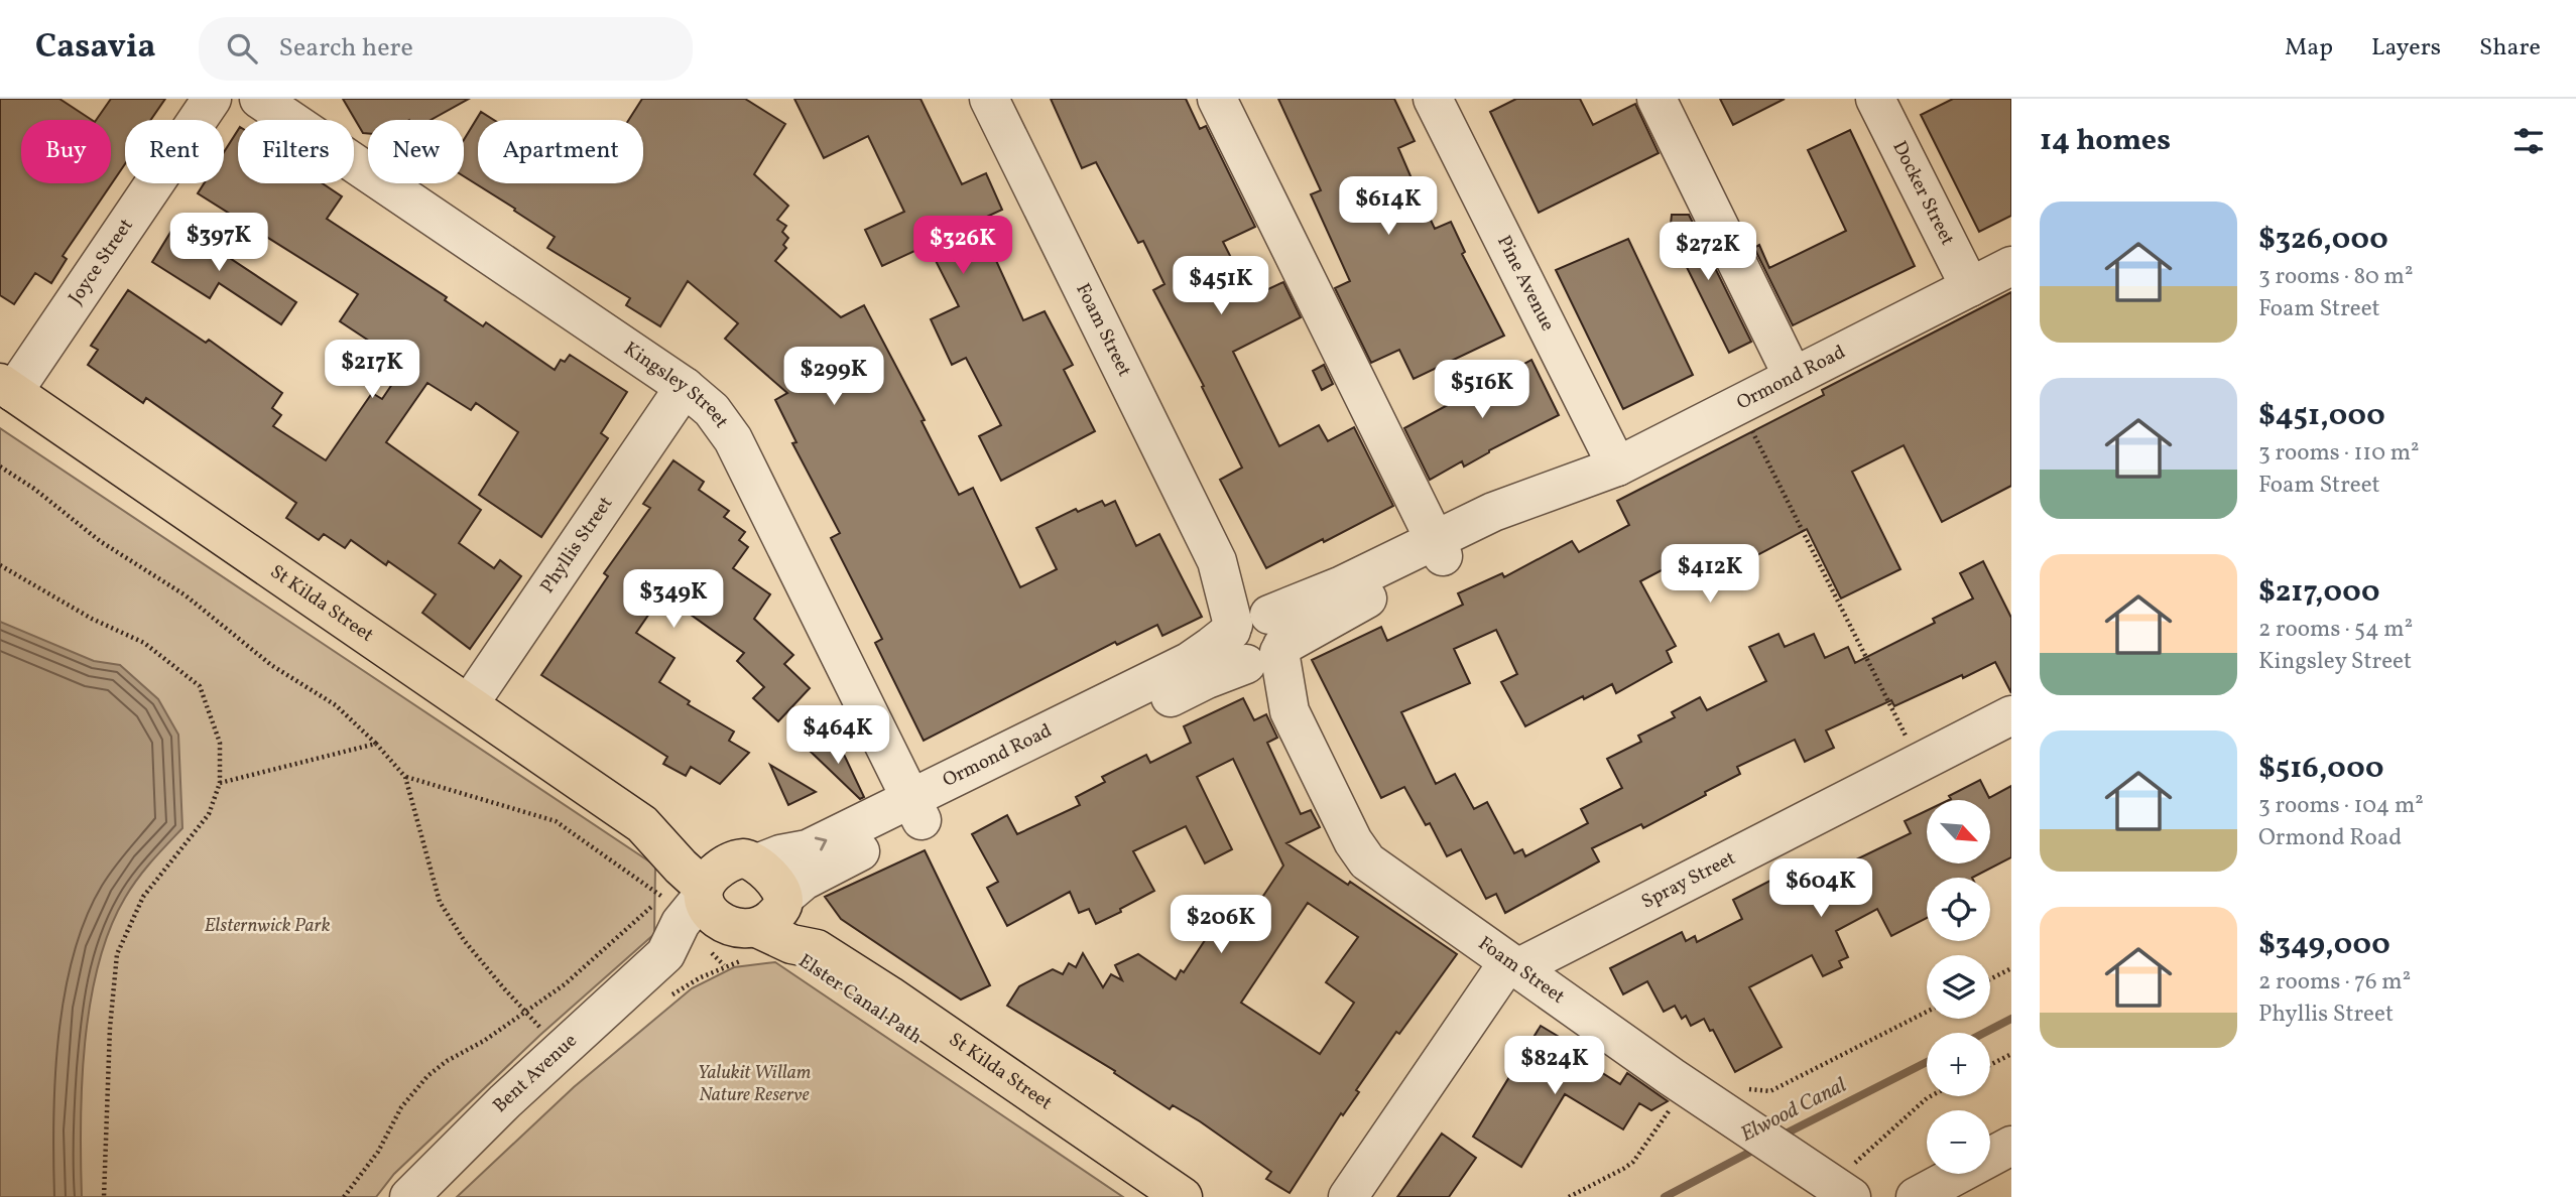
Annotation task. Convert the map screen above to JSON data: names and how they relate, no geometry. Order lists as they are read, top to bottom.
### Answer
{
  "streets": {
    "main road": ["St Kilda Street"],
    "street": [
      "Docker Street",
      "Joyce Street",
      "Pine Avenue",
      "Foam Street",
      "Ormond Road",
      "Kingsley Street",
      "Phyllis Street",
      "Spray Street",
      "Bent Avenue"
    ]
  },
  "crossings": [
    ["Docker Street", "Ormond Road"],
    ["Joyce Street", "St Kilda Street"],
    ["Pine Avenue", "Ormond Road"],
    ["Foam Street", "Ormond Road"],
    ["Foam Street", "Spray Street"],
    ["Ormond Road", "Kingsley Street"],
    ["Ormond Road", "St Kilda Street"],
    ["Ormond Road", "Bent Avenue"],
    ["Kingsley Street", "Phyllis Street"],
    ["Phyllis Street", "St Kilda Street"],
    ["St Kilda Street", "Bent Avenue"]
  ],
  "water": ["Elwood Canal"],
  "parks": ["Elsternwick Park", "Yalukit Willam Nature Reserve"],
  "north": "bottom right",
  "page": {
    "header": "Casavia",
    "search": "Search here",
    "nav": ["Map", "Layers", "Share"],
    "heading": "14 homes",
    "chip": [
      "Buy",
      "Rent",
      "Filters",
      "New",
      "Apartment"
    ],
    "price": [
      "$614K",
      "$397K",
      "$326K",
      "$272K",
      "$451K",
      "$217K",
      "$299K",
      "$516K",
      "$412K",
      "$349K",
      "$464K",
      "$604K",
      "$206K",
      "$824K"
    ],
    "list": [
      {
        "name": "$326,000",
        "note": "3 rooms · 80 m² · Foam Street"
      },
      {
        "name": "$451,000",
        "note": "3 rooms · 110 m² · Foam Street"
      },
      {
        "name": "$217,000",
        "note": "2 rooms · 54 m² · Kingsley Street"
      },
      {
        "name": "$516,000",
        "note": "3 rooms · 104 m² · Ormond Road"
      },
      {
        "name": "$349,000",
        "note": "2 rooms · 76 m² · Phyllis Street"
      }
    ],
    "map_buttons": ["+", "−"]
  }
}
